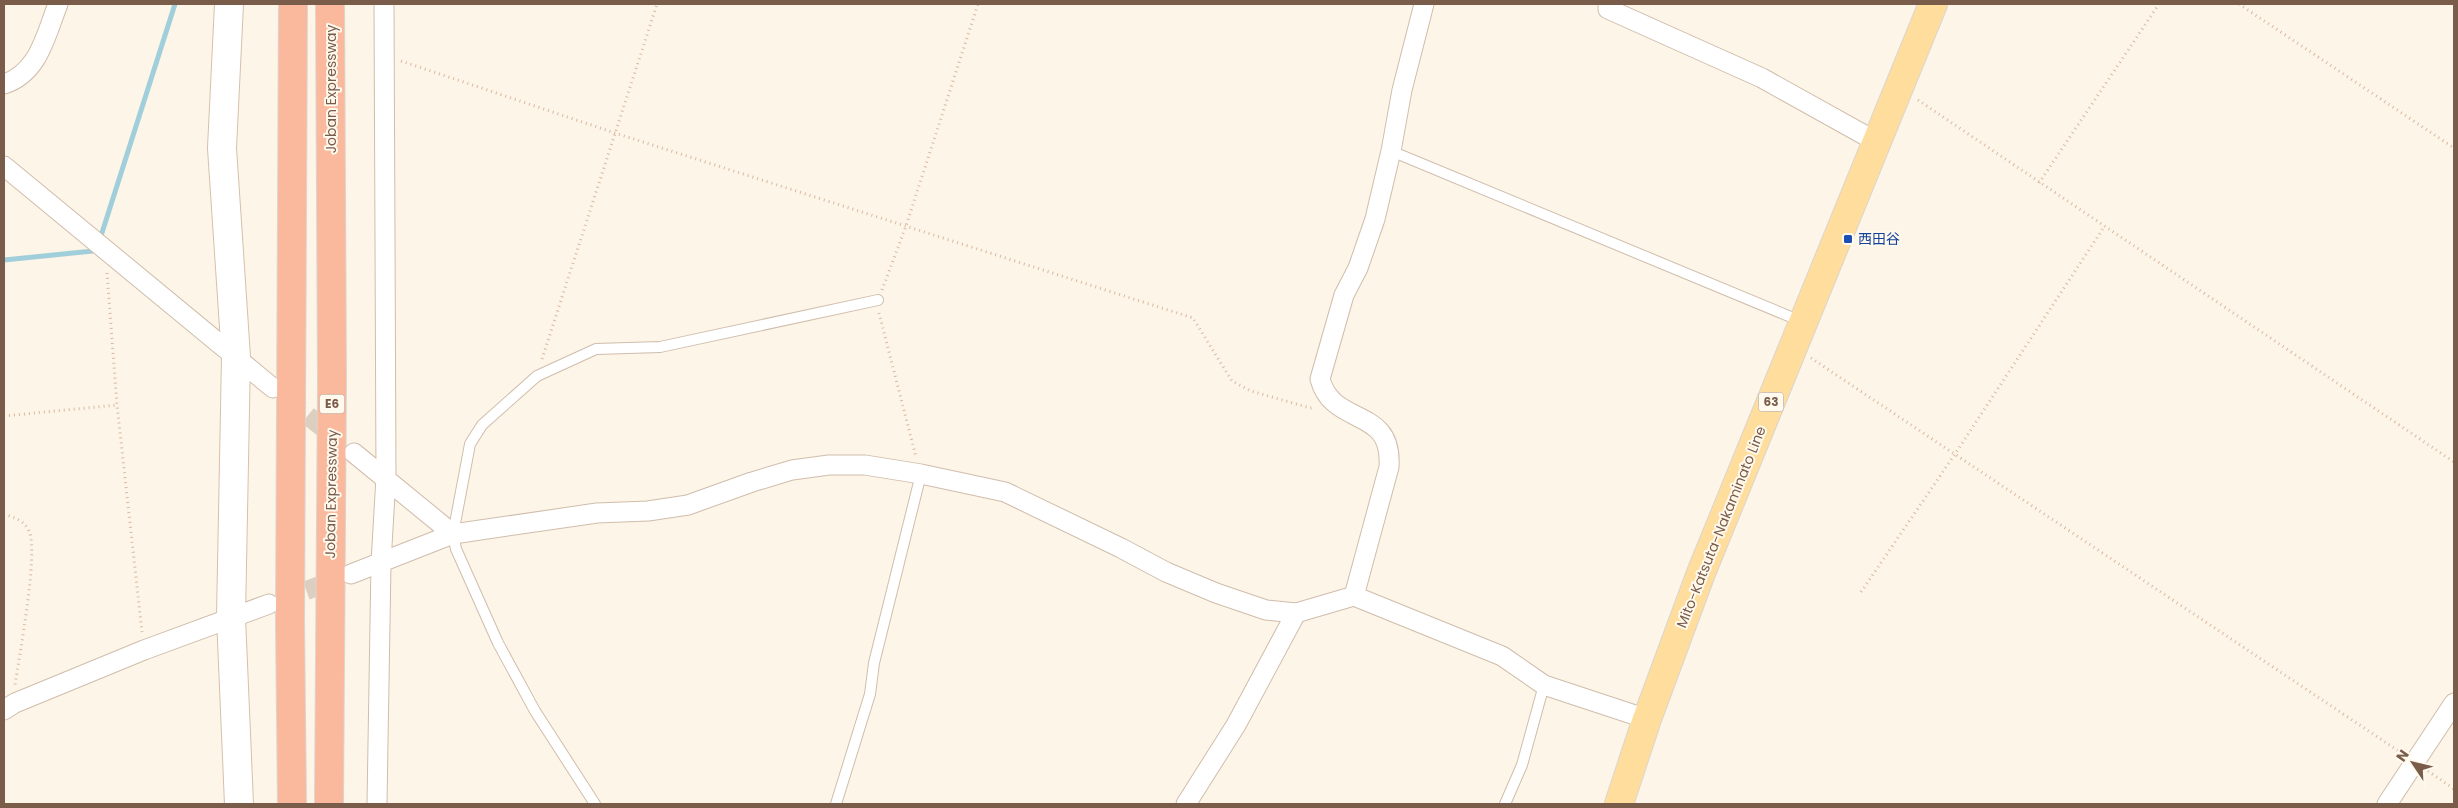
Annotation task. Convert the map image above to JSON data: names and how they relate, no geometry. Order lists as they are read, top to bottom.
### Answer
{
  "streets": {
    "highway": ["Joban Expressway", "E6"],
    "main road": ["63", "Mito-Katsuta-Nakaminato Line"]
  },
  "places": {
    "transit": ["西田谷"]
  },
  "north": "top left"
}
